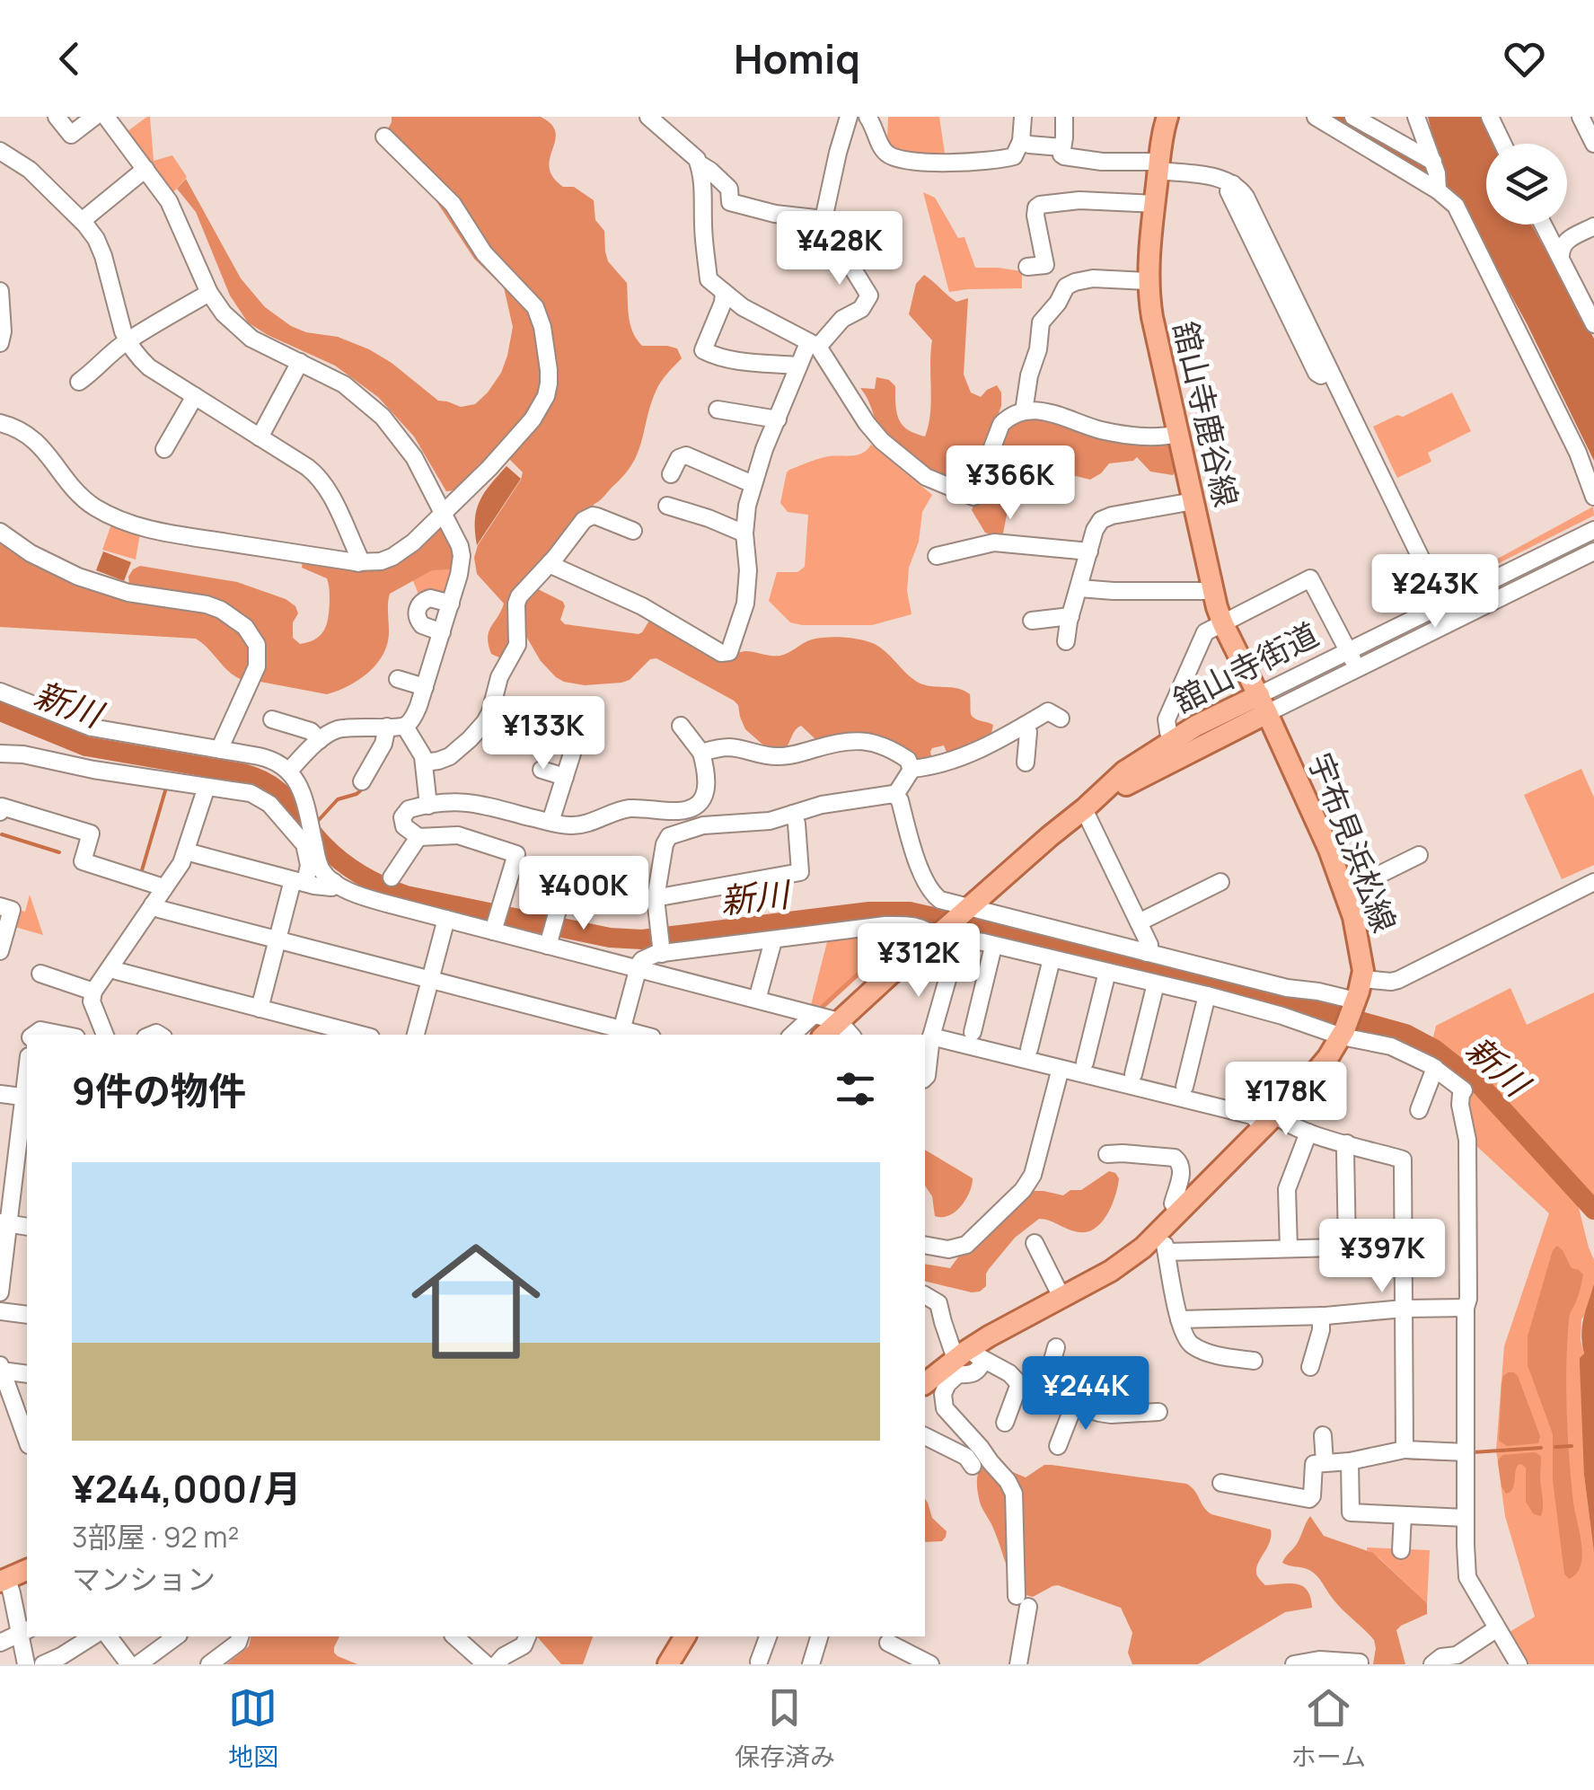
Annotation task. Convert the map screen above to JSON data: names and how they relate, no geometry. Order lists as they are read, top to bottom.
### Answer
{
  "streets": {
    "main road": ["舘山寺鹿谷線", "舘山寺街道", "宇布見浜松線"]
  },
  "crossings": [
    ["舘山寺鹿谷線", "舘山寺街道"],
    ["舘山寺鹿谷線", "宇布見浜松線"],
    ["舘山寺街道", "宇布見浜松線"]
  ],
  "water": ["新川"],
  "page": {
    "header": "Homiq",
    "price": [
      "¥428K",
      "¥366K",
      "¥243K",
      "¥133K",
      "¥400K",
      "¥312K",
      "¥178K",
      "¥397K",
      "¥244K"
    ],
    "heading": "9件の物件",
    "list": [
      {
        "name": "¥244,000/月",
        "note": "3部屋 · 92 m² · マンション"
      }
    ],
    "tabs": ["地図", "保存済み", "ホーム"]
  }
}
